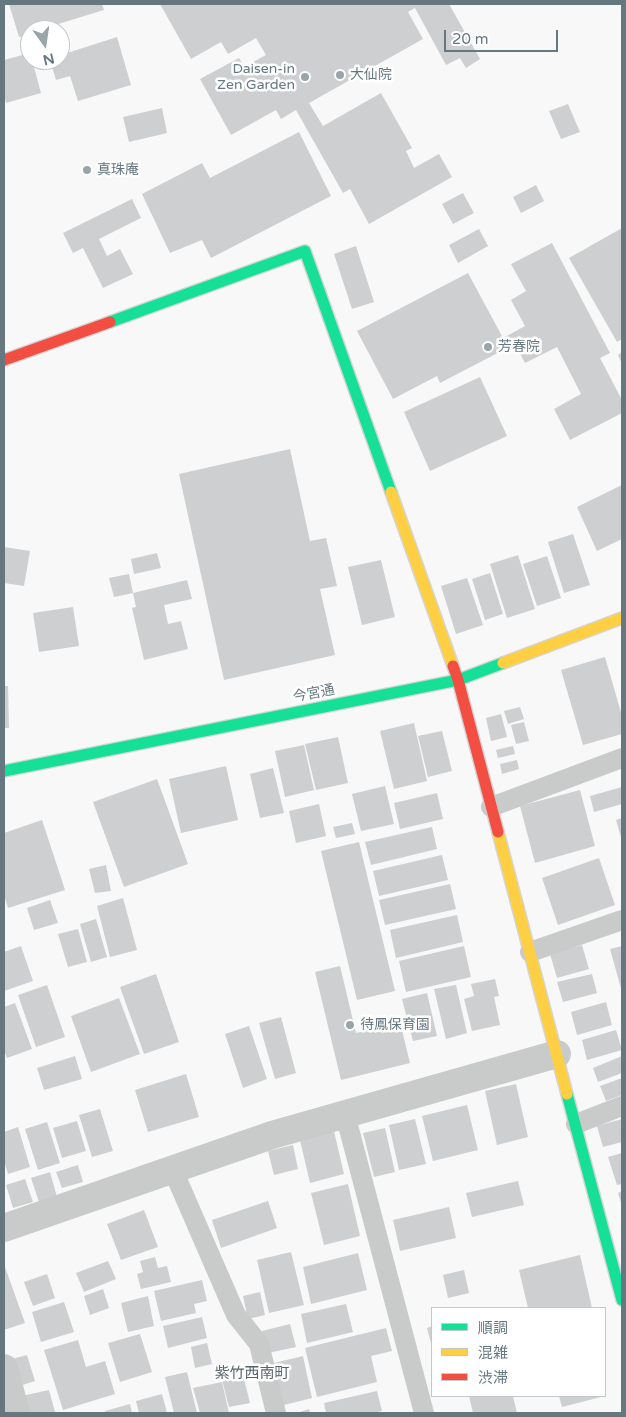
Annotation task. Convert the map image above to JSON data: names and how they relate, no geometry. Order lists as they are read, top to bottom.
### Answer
{
  "streets": {
    "street": ["今宮通"]
  },
  "districts": ["紫竹西南町"],
  "places": [
    "大仙院",
    "Daisen-in Zen Garden",
    "真珠庵",
    "芳春院",
    "待鳳保育園"
  ],
  "legend": ["順調", "混雑", "渋滞"],
  "scale_bar": "20 m",
  "north": "bottom"
}
